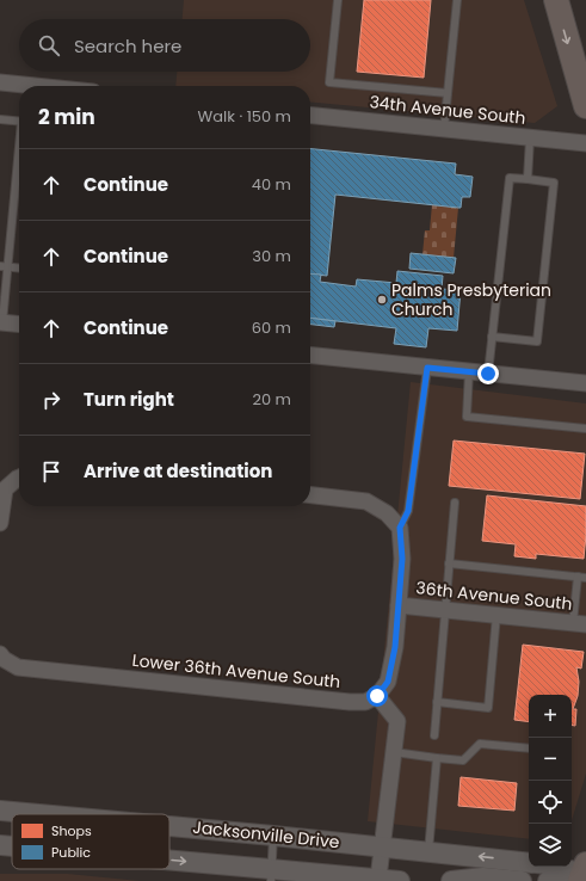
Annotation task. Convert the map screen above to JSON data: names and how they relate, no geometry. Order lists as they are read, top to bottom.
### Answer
{
  "streets": {
    "street": [
      "34th Avenue South",
      "36th Avenue South",
      "Lower 36th Avenue South",
      "Jacksonville Drive"
    ]
  },
  "places": ["Palms Presbyterian Church"],
  "legend": ["Shops", "Public"],
  "page": {
    "search": "Search here",
    "heading": ["2 min", "Walk · 150 m"],
    "list": [
      ["Continue", "40 m"],
      ["Continue", "30 m"],
      ["Continue", "60 m"],
      ["Turn right", "20 m"],
      "Arrive at destination"
    ],
    "map_buttons": ["+", "−"]
  }
}
